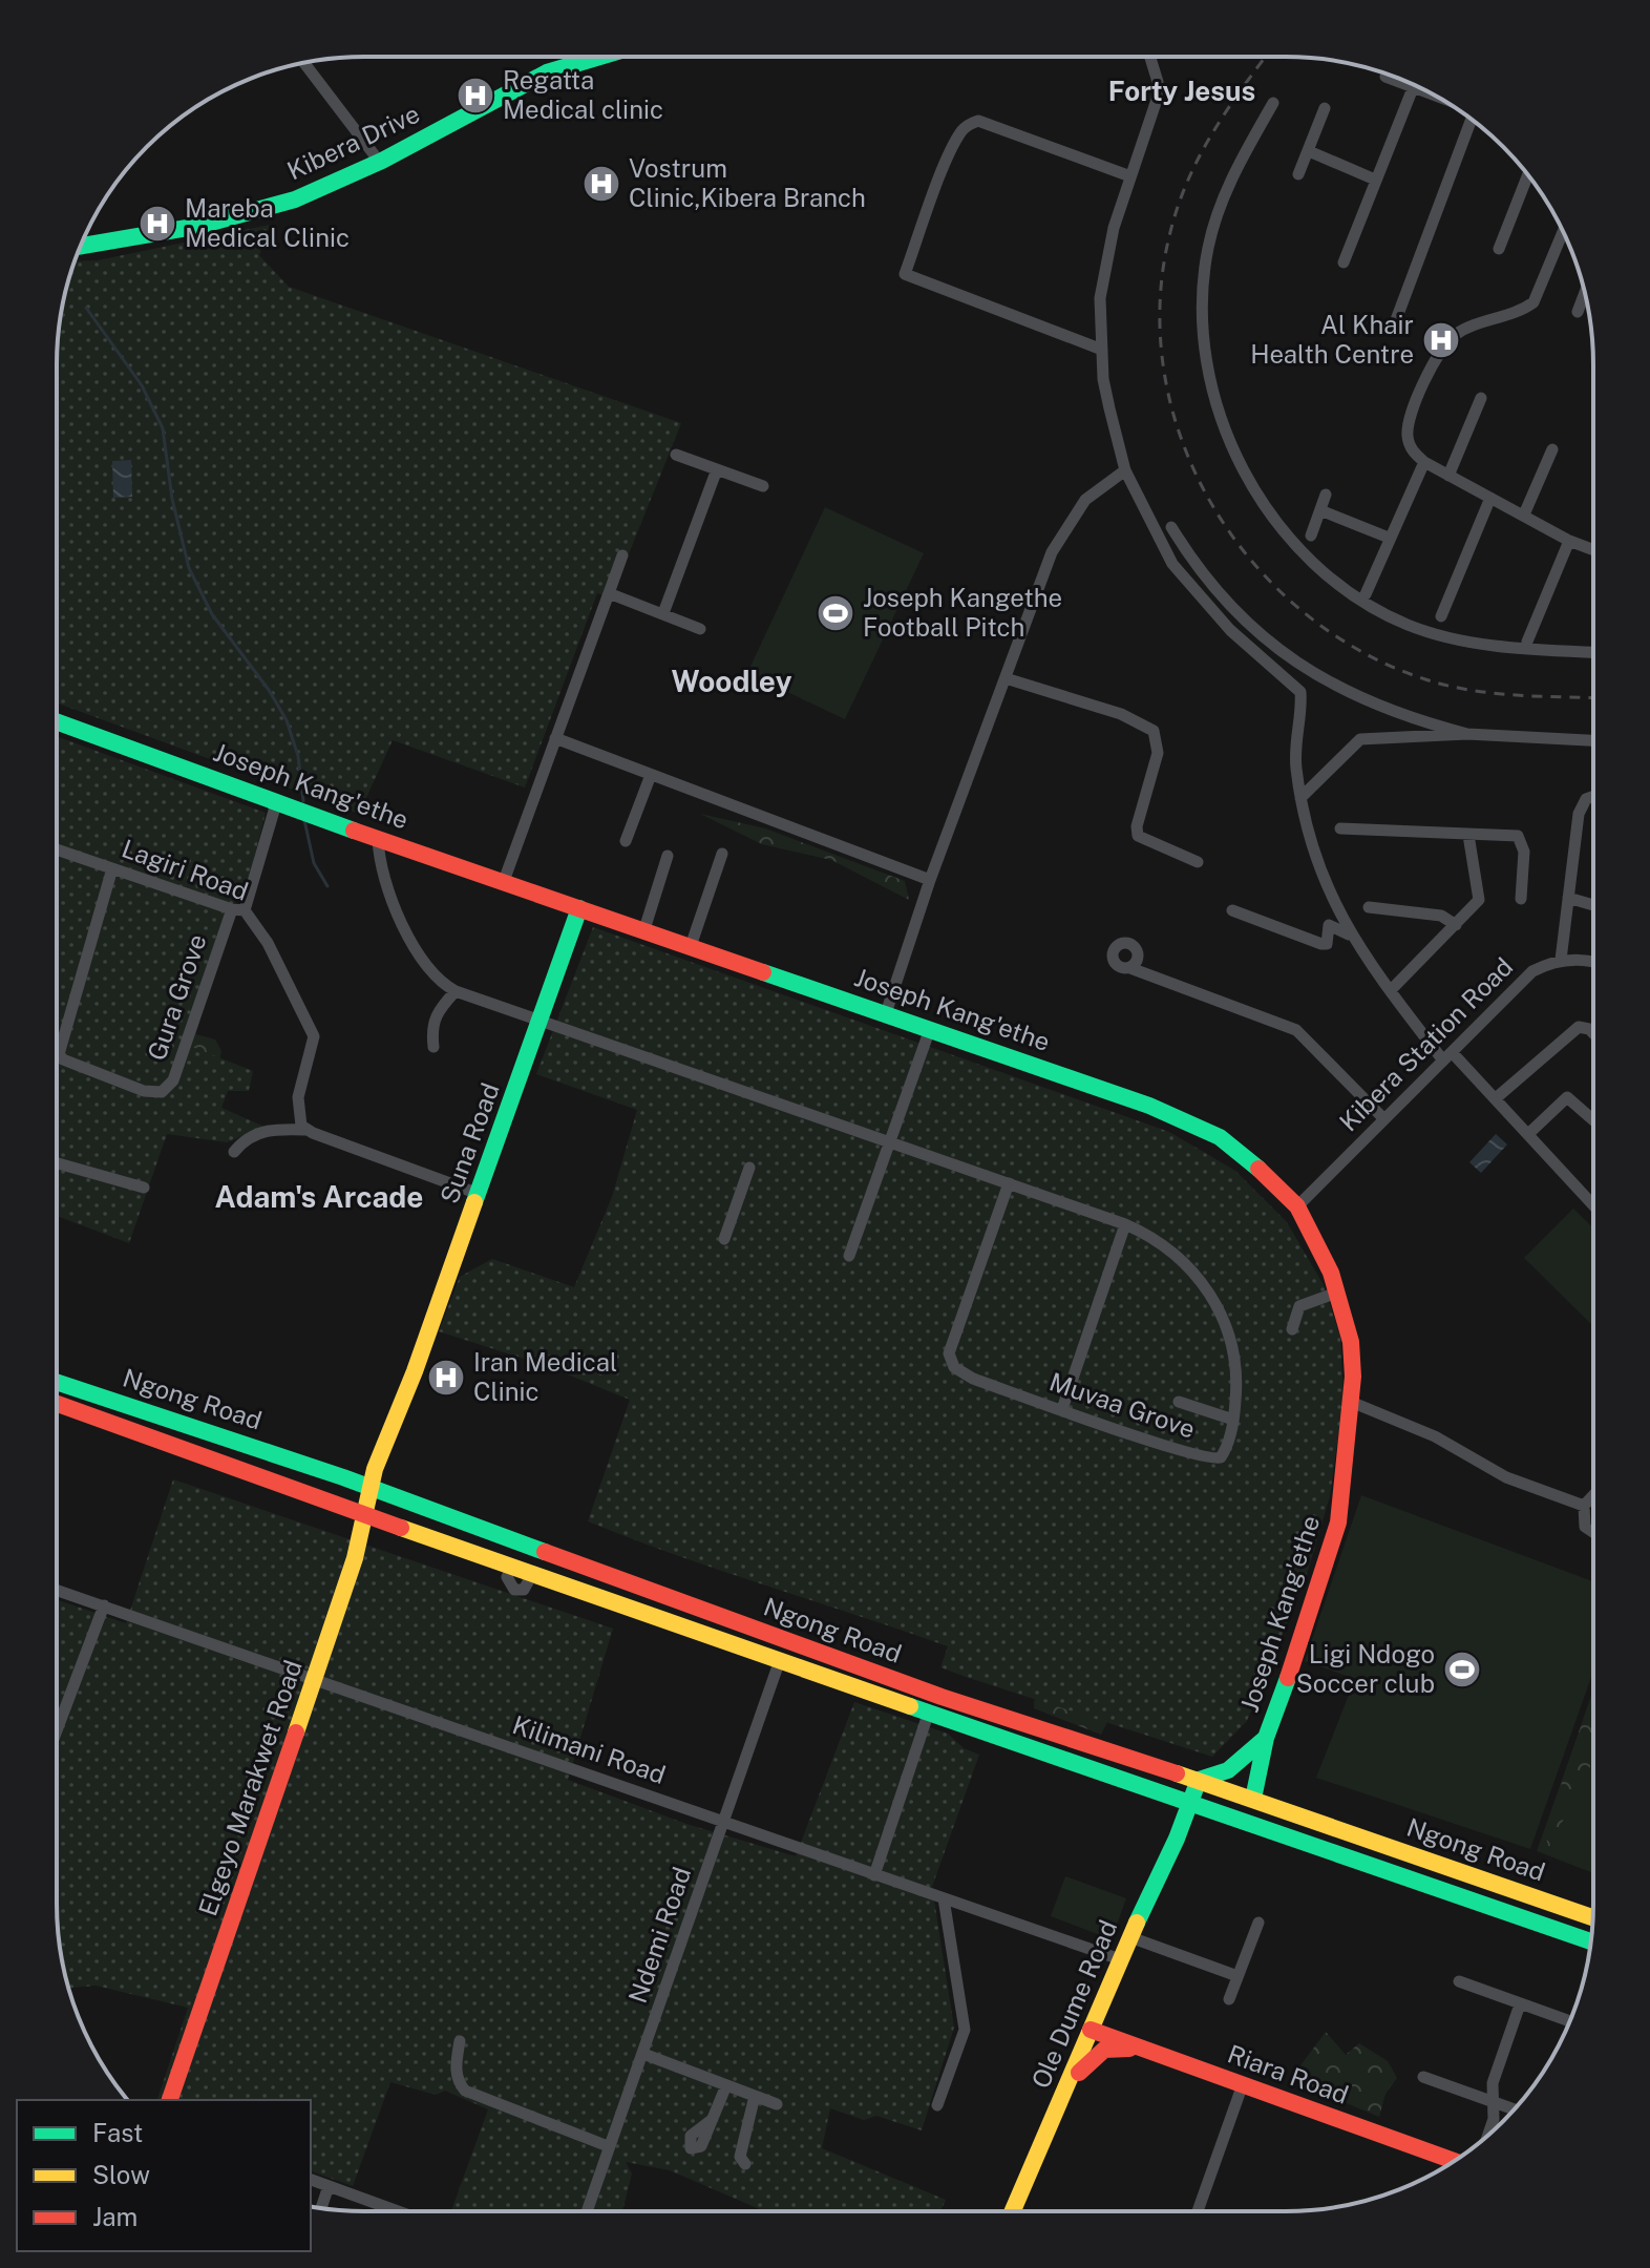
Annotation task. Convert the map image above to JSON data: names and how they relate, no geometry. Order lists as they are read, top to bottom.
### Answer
{
  "streets": {
    "street": [
      "Kibera Drive",
      "Joseph Kang'ethe",
      "Lagiri Road",
      "Gura Grove",
      "Kibera Station Road",
      "Suna Road",
      "Ngong Road",
      "Muvaa Grove",
      "Kilimani Road",
      "Elgeyo Marakwet Road",
      "Ndemi Road",
      "Ole Dume Road",
      "Riara Road"
    ]
  },
  "crossings": [
    ["Joseph Kang'ethe", "Kibera Station Road"],
    ["Joseph Kang'ethe", "Suna Road"],
    ["Joseph Kang'ethe", "Ngong Road"],
    ["Lagiri Road", "Gura Grove"],
    ["Suna Road", "Ngong Road"],
    ["Suna Road", "Elgeyo Marakwet Road"],
    ["Ngong Road", "Elgeyo Marakwet Road"],
    ["Ngong Road", "Ndemi Road"],
    ["Ngong Road", "Ole Dume Road"],
    ["Kilimani Road", "Elgeyo Marakwet Road"],
    ["Kilimani Road", "Ndemi Road"],
    ["Kilimani Road", "Ole Dume Road"],
    ["Ole Dume Road", "Riara Road"]
  ],
  "districts": ["Forty Jesus", "Woodley", "Adam's Arcade"],
  "places": {
    "hospital": [
      "Regatta Medical clinic",
      "Vostrum Clinic,Kibera Branch",
      "Mareba Medical Clinic",
      "Al Khair Health Centre",
      "Iran Medical Clinic"
    ],
    "sports": ["Joseph Kangethe Football Pitch", "Ligi Ndogo Soccer club"]
  },
  "legend": ["Fast", "Slow", "Jam"]
}
